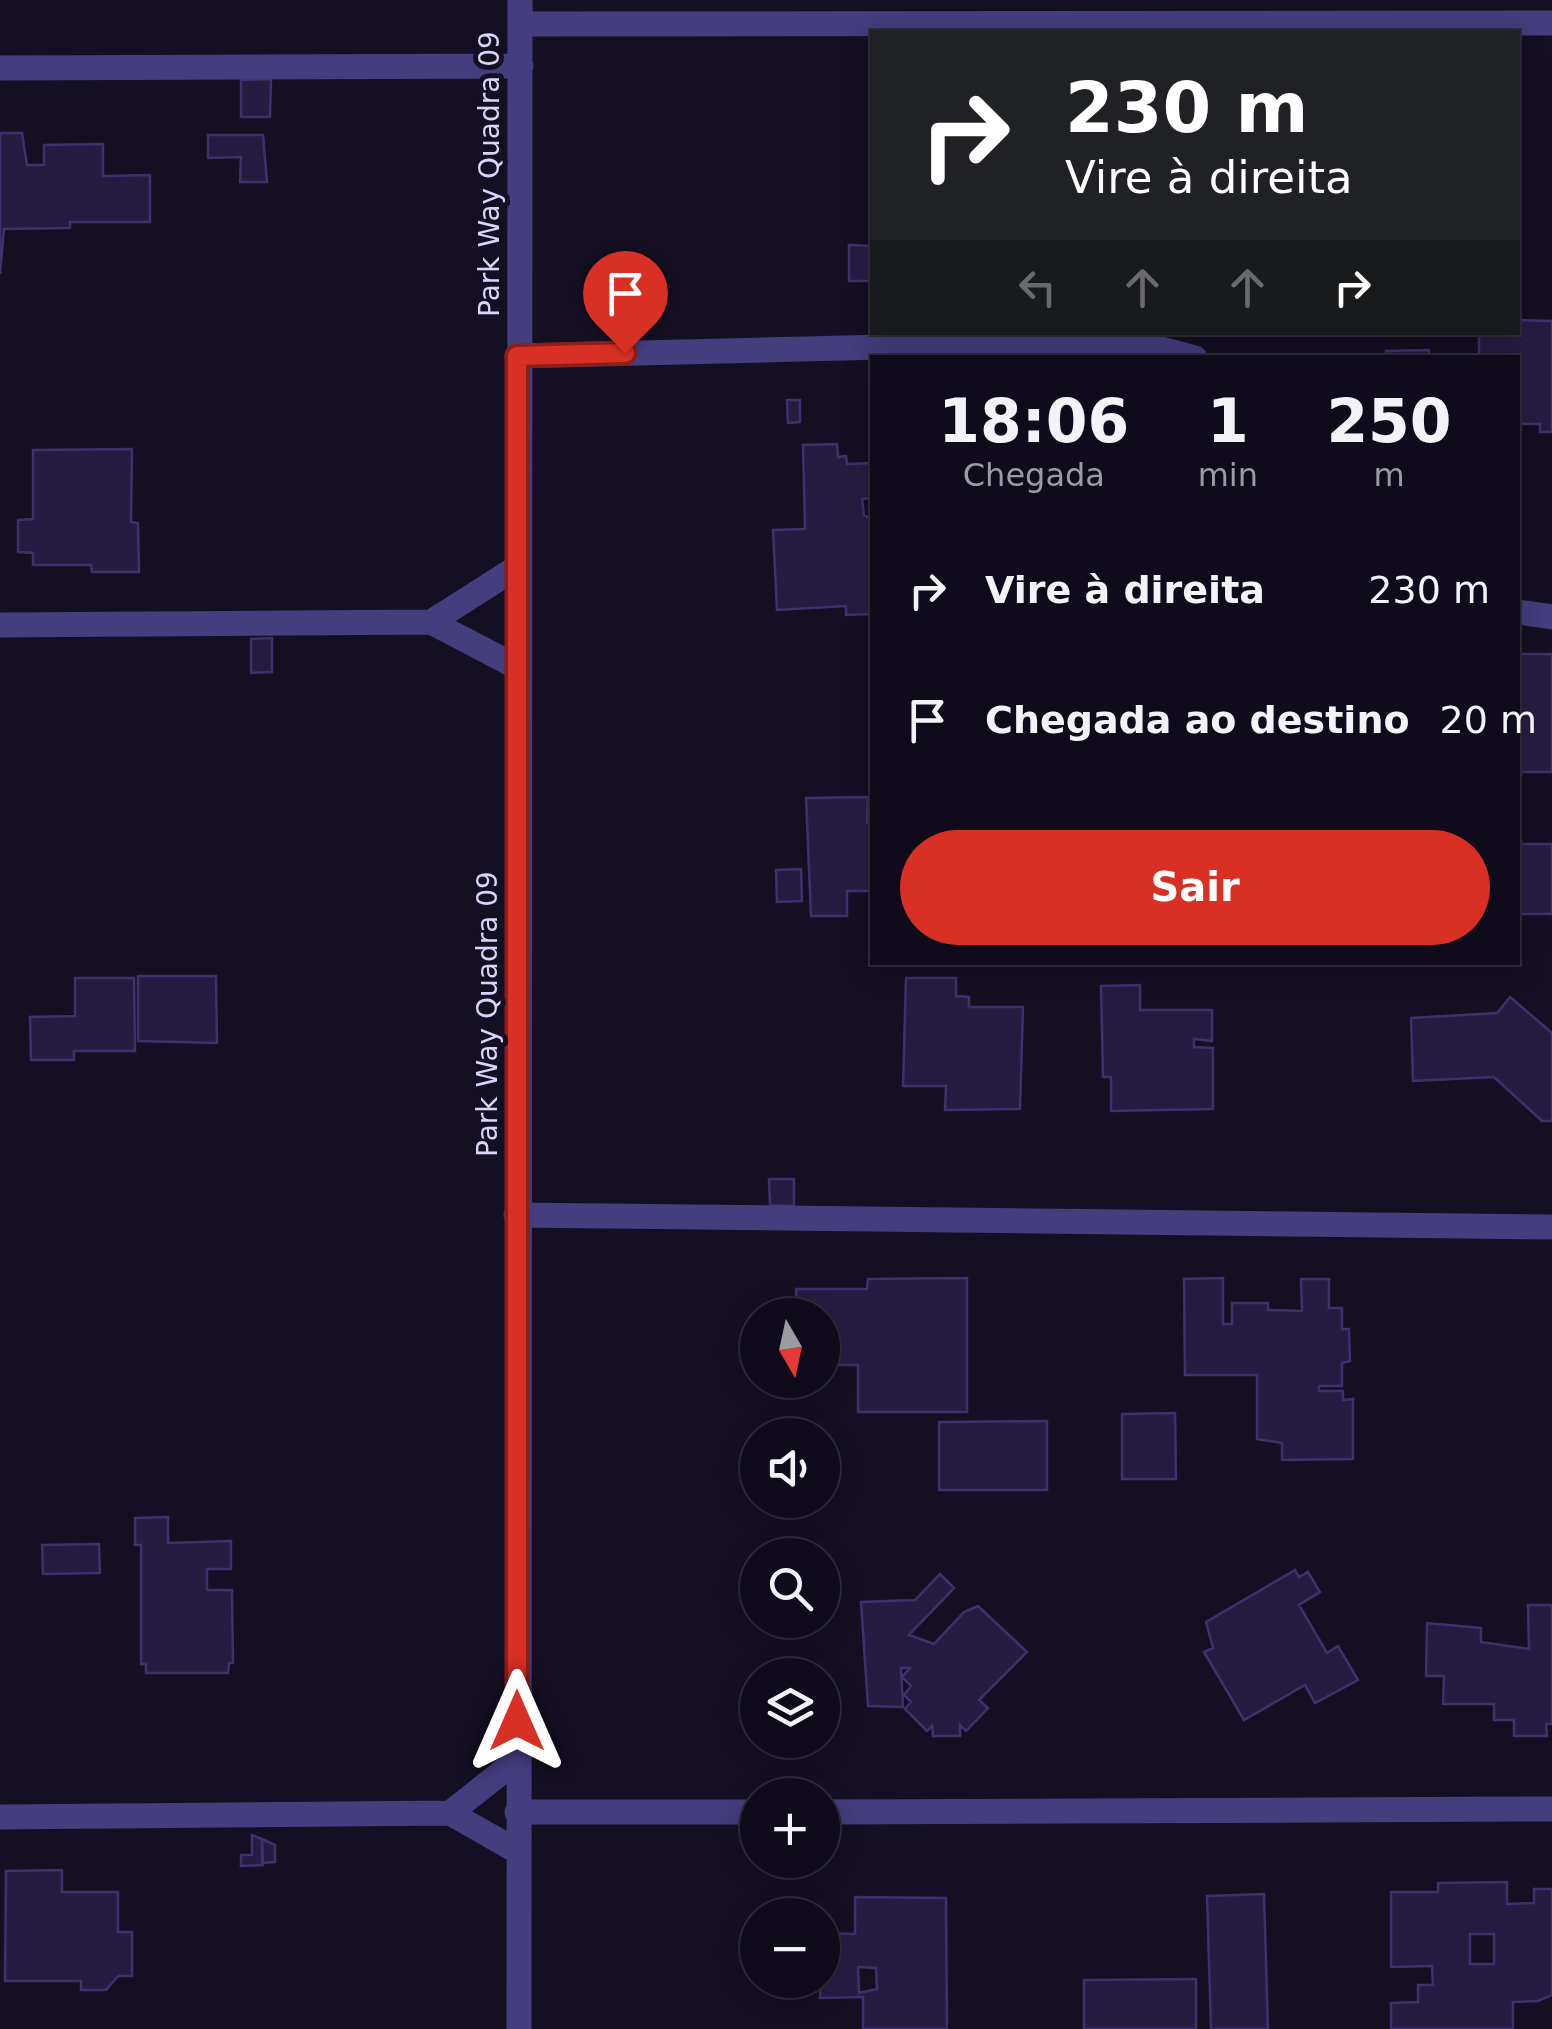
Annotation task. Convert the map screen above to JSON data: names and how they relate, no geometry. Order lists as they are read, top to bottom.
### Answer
{
  "streets": {
    "street": ["Park Way Quadra 09"]
  },
  "north": "bottom",
  "page": {
    "turn": ["230 m", "Vire à direita"],
    "eta": [
      "18:06",
      "Chegada",
      "1",
      "min",
      "250",
      "m"
    ],
    "list": [
      {
        "name": "Vire à direita",
        "value": "230 m"
      },
      {
        "name": "Chegada ao destino",
        "value": "20 m"
      }
    ],
    "buttons": "Sair",
    "map_buttons": ["+", "−"]
  }
}
